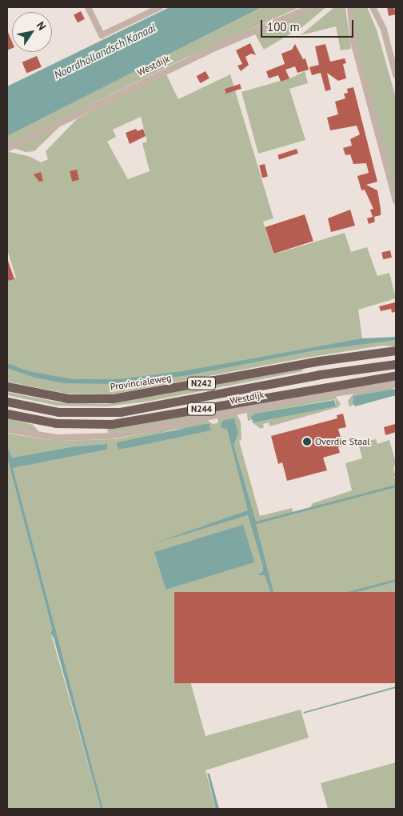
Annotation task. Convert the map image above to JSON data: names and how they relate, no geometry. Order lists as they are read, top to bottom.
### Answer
{
  "streets": {
    "main road": [
      "Westdijk",
      "Provincialeweg",
      "N242",
      "N244"
    ]
  },
  "water": ["Noordhollandsch Kanaal"],
  "places": ["Overdie Staal"],
  "scale_bar": "100 m",
  "north": "top right"
}
